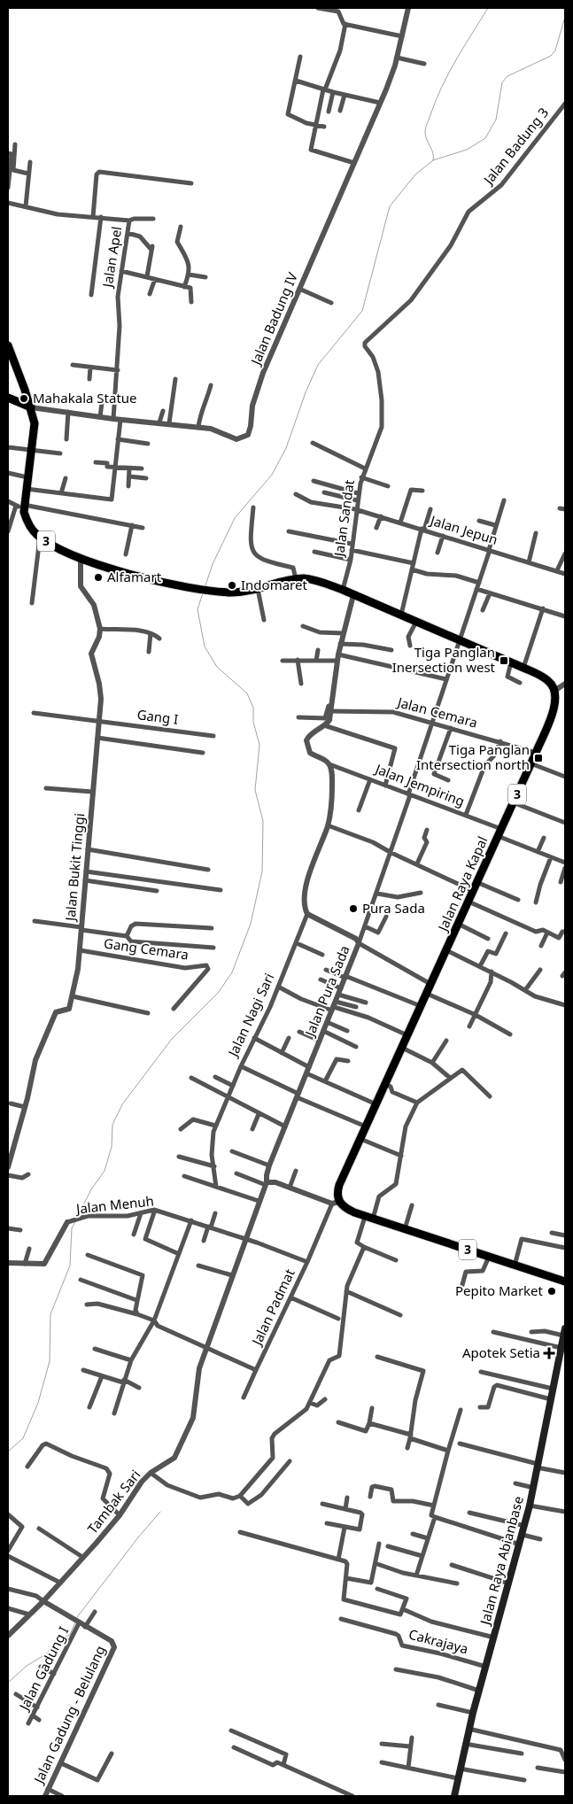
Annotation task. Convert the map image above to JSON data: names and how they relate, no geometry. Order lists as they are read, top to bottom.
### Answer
{
  "streets": {
    "highway": ["3", "Jalan Raya Kapal"],
    "main road": ["Jalan Raya Abianbase"],
    "street": [
      "Jalan Badung 3",
      "Jalan Apel",
      "Jalan Badung IV",
      "Jalan Sandat",
      "Jalan Jepun",
      "Jalan Cemara",
      "Gang I",
      "Jalan Jempiring",
      "Jalan Bukit Tinggi",
      "Gang Cemara",
      "Jalan Pura Sada",
      "Jalan Nagi Sari",
      "Jalan Menuh",
      "Jalan Padmat",
      "Tambak Sari",
      "Cakrajaya",
      "Jalan Gadung I",
      "Jalan Gadung - Belulang"
    ]
  },
  "crossings": [
    ["Jalan Badung 3", "Jalan Sandat"],
    ["Jalan Apel", "Jalan Badung IV"],
    ["Jalan Badung IV", "3"],
    ["Jalan Sandat", "Jalan Jepun"],
    ["Jalan Sandat", "3"],
    ["3", "Jalan Raya Kapal"],
    ["3", "Jalan Padmat"],
    ["Jalan Cemara", "Jalan Raya Kapal"],
    ["Gang I", "Jalan Bukit Tinggi"],
    ["Jalan Jempiring", "Jalan Raya Kapal"],
    ["Jalan Bukit Tinggi", "Gang Cemara"],
    ["Jalan Raya Kapal", "Jalan Padmat"],
    ["Jalan Pura Sada", "Jalan Nagi Sari"],
    ["Jalan Pura Sada", "Tambak Sari"],
    ["Jalan Menuh", "Jalan Padmat"],
    ["Jalan Menuh", "Tambak Sari"],
    ["Tambak Sari", "Jalan Gadung - Belulang"],
    ["Jalan Raya Abianbase", "Cakrajaya"],
    ["Jalan Gadung I", "Jalan Gadung - Belulang"]
  ],
  "places": {
    "other": [
      "Mahakala Statue",
      "Alfamart",
      "Indomaret",
      "Pura Sada",
      "Pepito Market"
    ],
    "transit": ["Tiga Panglan Inersection west", "Tiga Panglan Intersection north"],
    "health": ["Apotek Setia"]
  }
}
